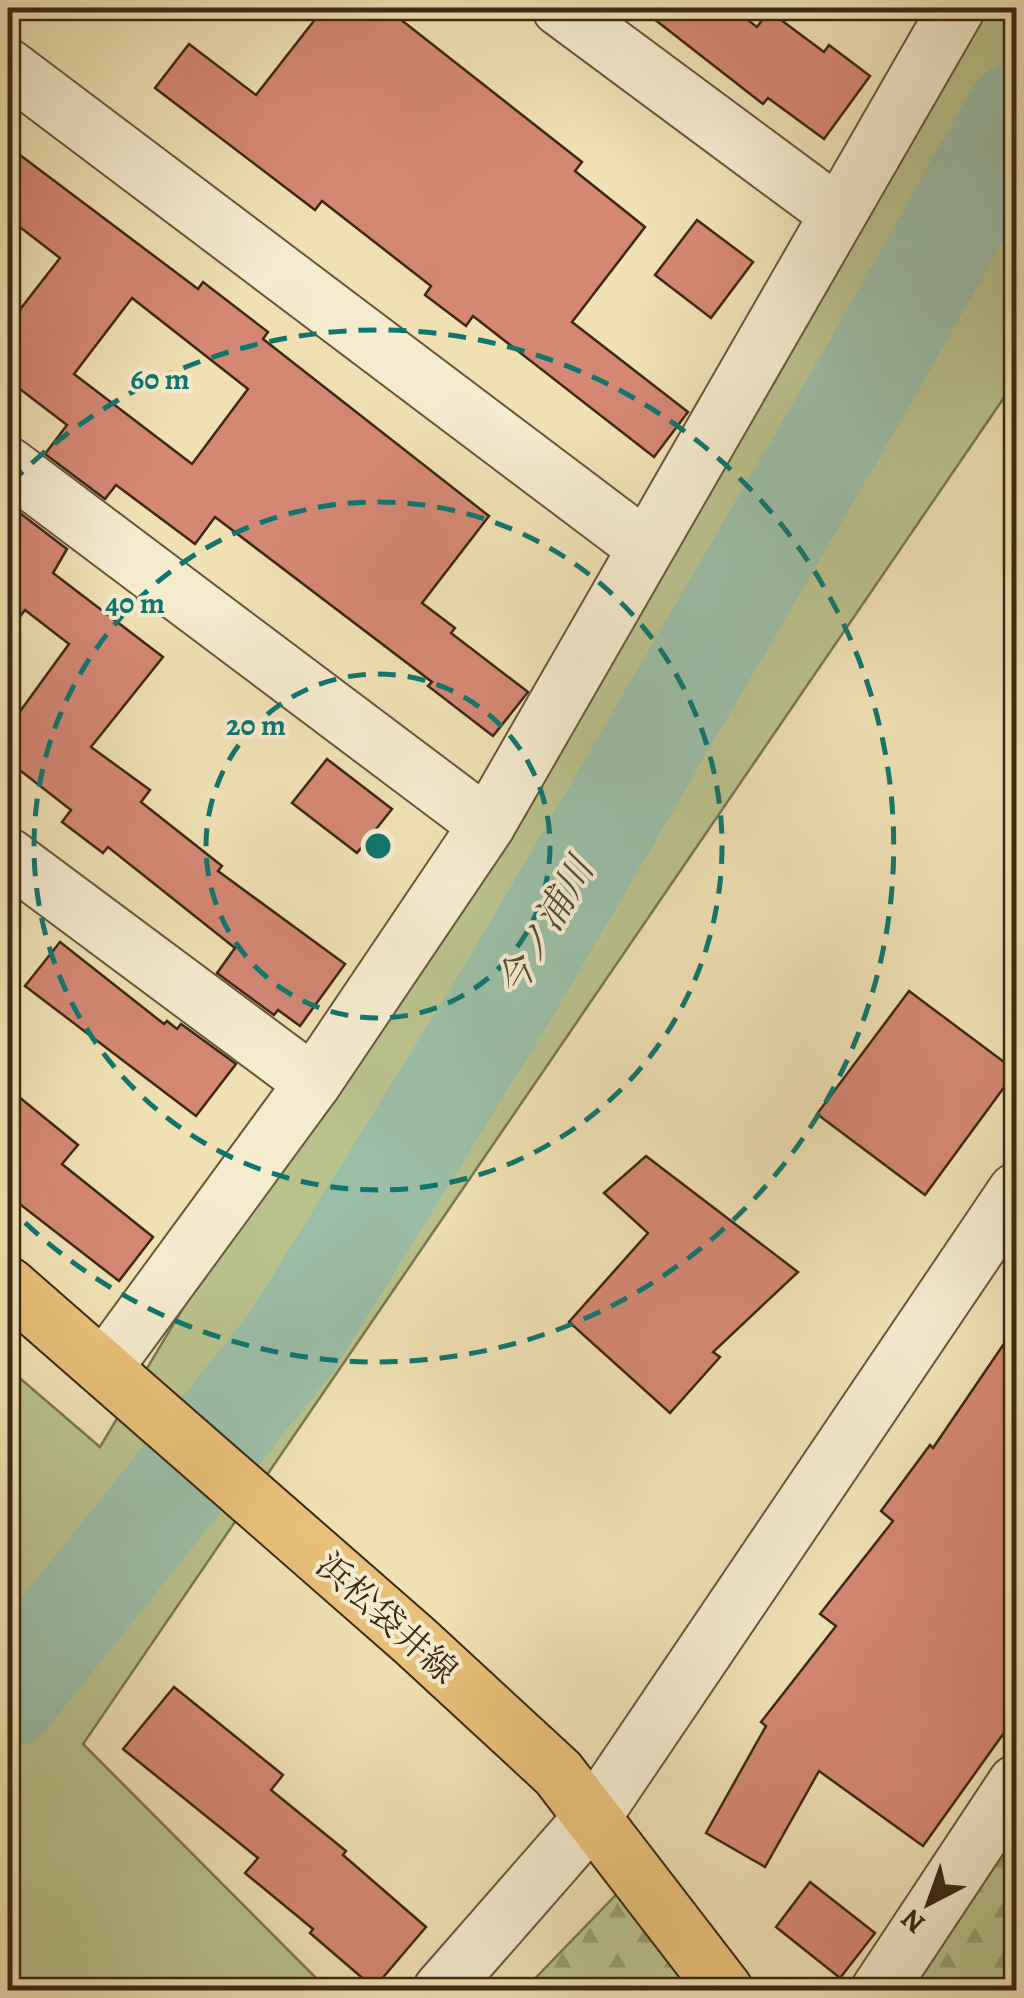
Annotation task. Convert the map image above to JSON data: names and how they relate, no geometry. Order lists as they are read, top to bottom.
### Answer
{
  "streets": {
    "main road": ["浜松袋井線"]
  },
  "water": ["今ノ浦川"],
  "north": "bottom left",
  "rings": ["60 m", "40 m", "20 m"]
}
